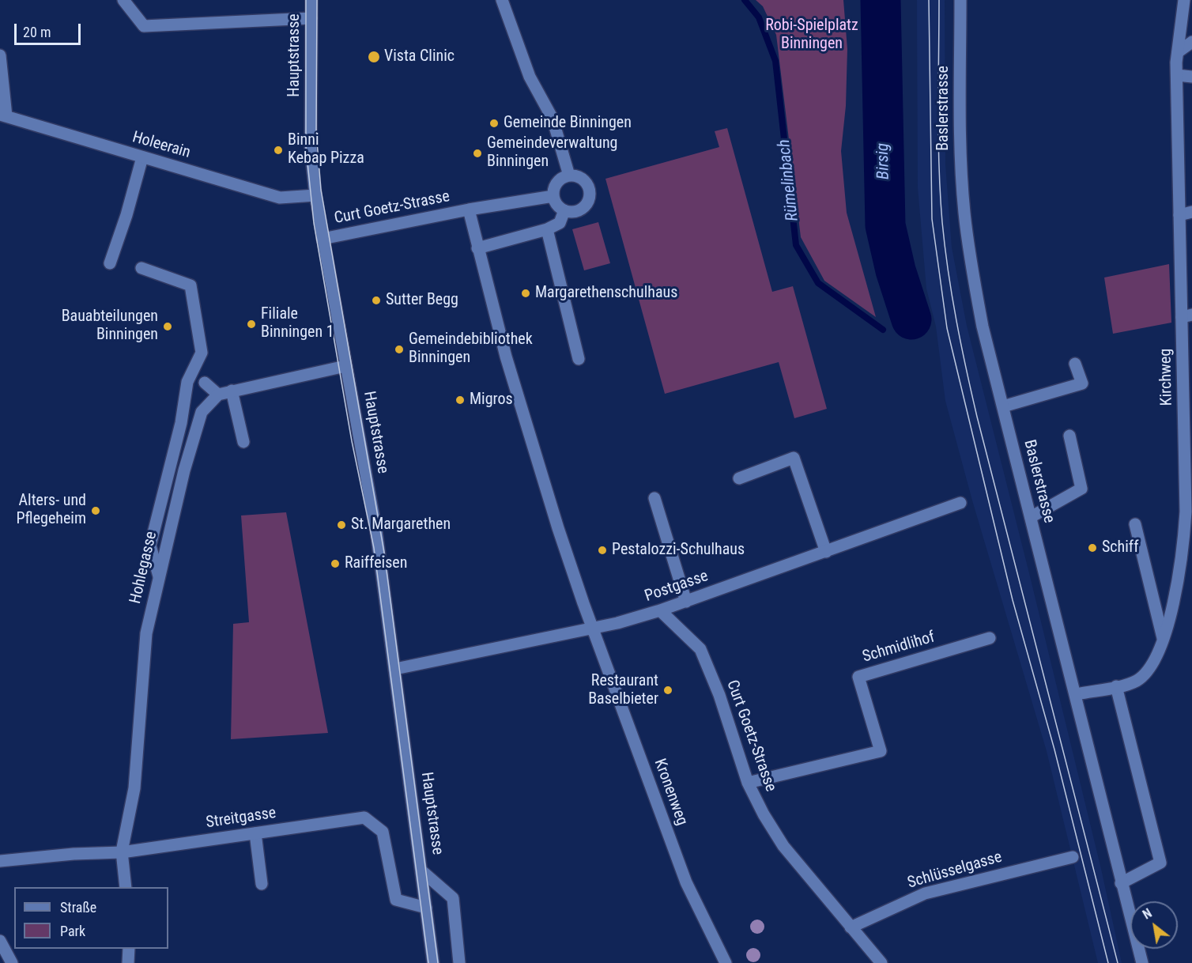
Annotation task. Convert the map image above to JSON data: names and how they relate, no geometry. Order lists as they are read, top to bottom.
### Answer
{
  "streets": {
    "street": [
      "Hauptstrasse",
      "Baslerstrasse",
      "Holeerain",
      "Curt Goetz-Strasse",
      "Kirchweg",
      "Hohlegasse",
      "Postgasse",
      "Schmidlihof",
      "Kronenweg",
      "Streitgasse",
      "Schlüsselgasse"
    ]
  },
  "crossings": [
    ["Hauptstrasse", "Holeerain"],
    ["Hauptstrasse", "Curt Goetz-Strasse"],
    ["Hauptstrasse", "Hohlegasse"],
    ["Hauptstrasse", "Postgasse"],
    ["Hauptstrasse", "Streitgasse"],
    ["Baslerstrasse", "Kirchweg"],
    ["Curt Goetz-Strasse", "Postgasse"],
    ["Curt Goetz-Strasse", "Schmidlihof"],
    ["Curt Goetz-Strasse", "Kronenweg"],
    ["Curt Goetz-Strasse", "Schlüsselgasse"],
    ["Hohlegasse", "Streitgasse"],
    ["Postgasse", "Kronenweg"]
  ],
  "water": ["Birsig", "Rümelinbach"],
  "parks": ["Robi-Spielplatz Binningen"],
  "places": [
    "Vista Clinic",
    "Gemeinde Binningen",
    "Binni Kebap Pizza",
    "Gemeindeverwaltung Binningen",
    "Margarethenschulhaus",
    "Sutter Begg",
    "Filiale Binningen 1",
    "Bauabteilungen Binningen",
    "Gemeindebibliothek Binningen",
    "Migros",
    "Alters- und Pflegeheim",
    "St. Margarethen",
    "Schiff",
    "Pestalozzi-Schulhaus",
    "Raiffeisen",
    "Restaurant Baselbieter"
  ],
  "legend": ["Straße", "Park"],
  "scale_bar": "20 m",
  "north": "top left"
}
